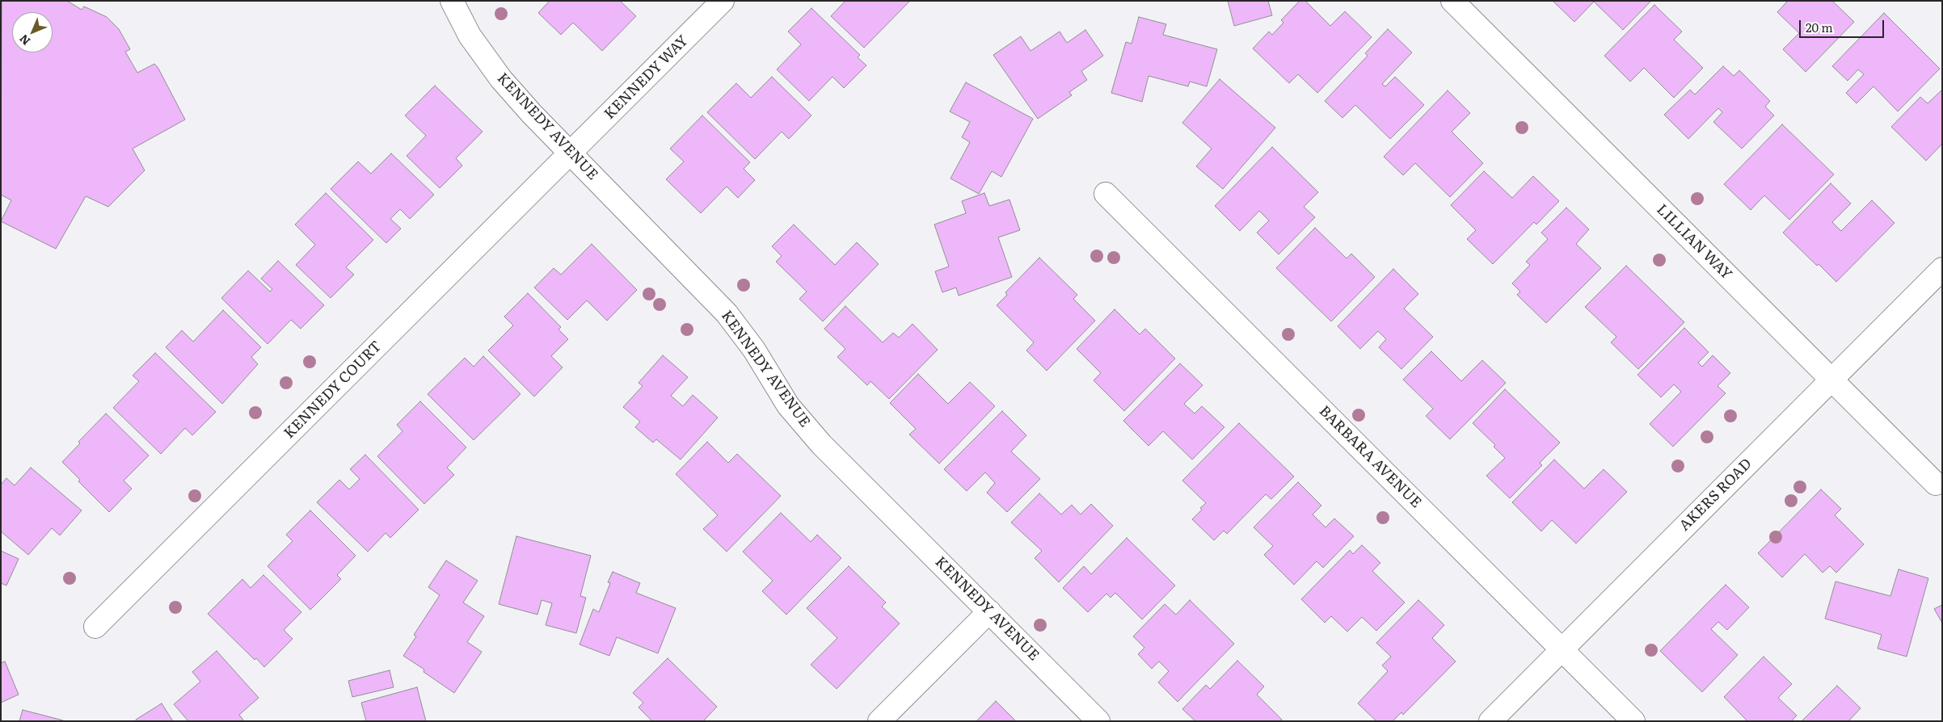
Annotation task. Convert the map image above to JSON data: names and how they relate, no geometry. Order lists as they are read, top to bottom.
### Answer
{
  "streets": {
    "street": [
      "KENNEDY WAY",
      "KENNEDY AVENUE",
      "LILLIAN WAY",
      "KENNEDY COURT",
      "BARBARA AVENUE",
      "AKERS ROAD"
    ]
  },
  "crossings": [
    ["KENNEDY WAY", "KENNEDY AVENUE"],
    ["KENNEDY WAY", "KENNEDY COURT"],
    ["KENNEDY AVENUE", "KENNEDY COURT"],
    ["LILLIAN WAY", "AKERS ROAD"],
    ["BARBARA AVENUE", "AKERS ROAD"]
  ],
  "scale_bar": "20 m",
  "north": "bottom left"
}
